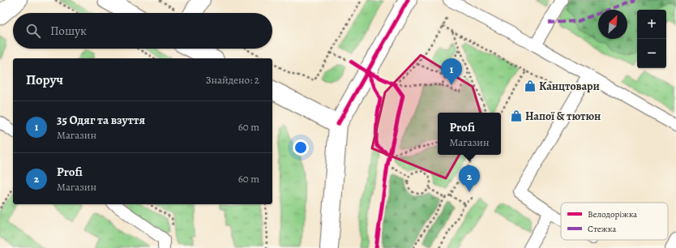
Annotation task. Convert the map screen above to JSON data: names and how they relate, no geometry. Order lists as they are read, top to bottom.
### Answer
{
  "places": {
    "shop": ["Канцтовари", "Напої & тютюн"]
  },
  "legend": ["Велодоріжка", "Стежка"],
  "north": "top right",
  "page": {
    "map_buttons": ["+", "−"],
    "search": "Пошук",
    "pins": ["1", "2"],
    "heading": ["Поруч", "Знайдено: 2"],
    "list": [
      {
        "mark": "1",
        "name": "35 Одяг та взуття",
        "note": "Магазин",
        "value": "60 m"
      },
      {
        "mark": "2",
        "name": "Profi",
        "note": "Магазин",
        "value": "60 m"
      }
    ],
    "popup": ["Profi", "Магазин"]
  }
}
